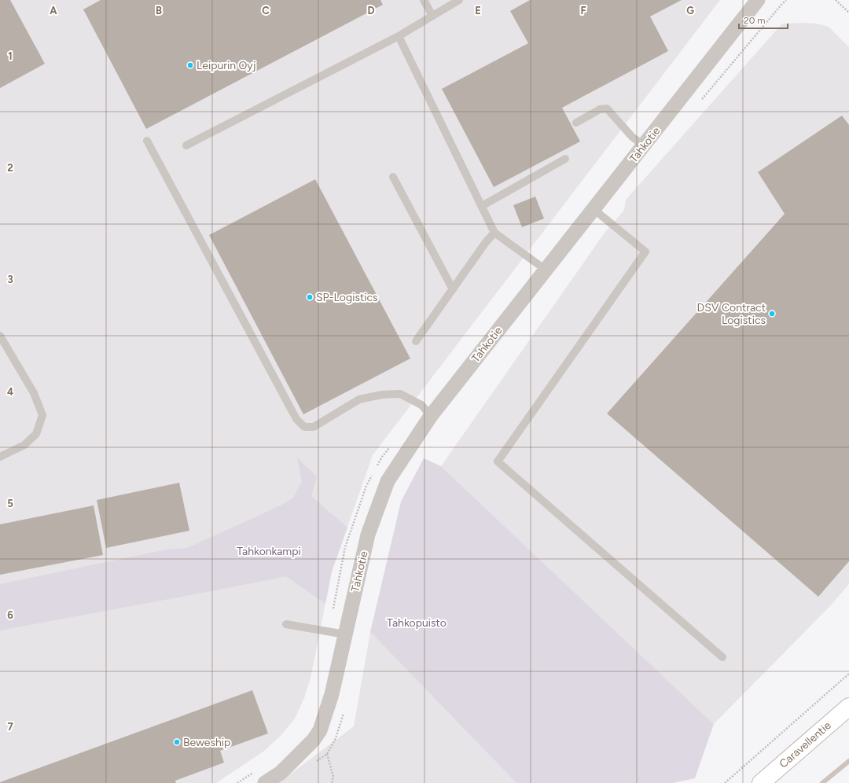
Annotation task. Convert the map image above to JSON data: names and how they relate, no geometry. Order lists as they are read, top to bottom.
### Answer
{
  "streets": {
    "main road": ["Caravellentie"],
    "street": ["Tahkotie"]
  },
  "parks": ["Tahkonkampi", "Tahkopuisto"],
  "places": [
    "Leipurin Oyj",
    "SP-Logistics",
    "DSV Contract Logistics",
    "Beweship"
  ],
  "scale_bar": "20 m",
  "grid": {
    "columns": [
      "A",
      "B",
      "C",
      "D",
      "E",
      "F",
      "G"
    ],
    "rows": [
      "1",
      "2",
      "3",
      "4",
      "5",
      "6",
      "7"
    ]
  }
}
